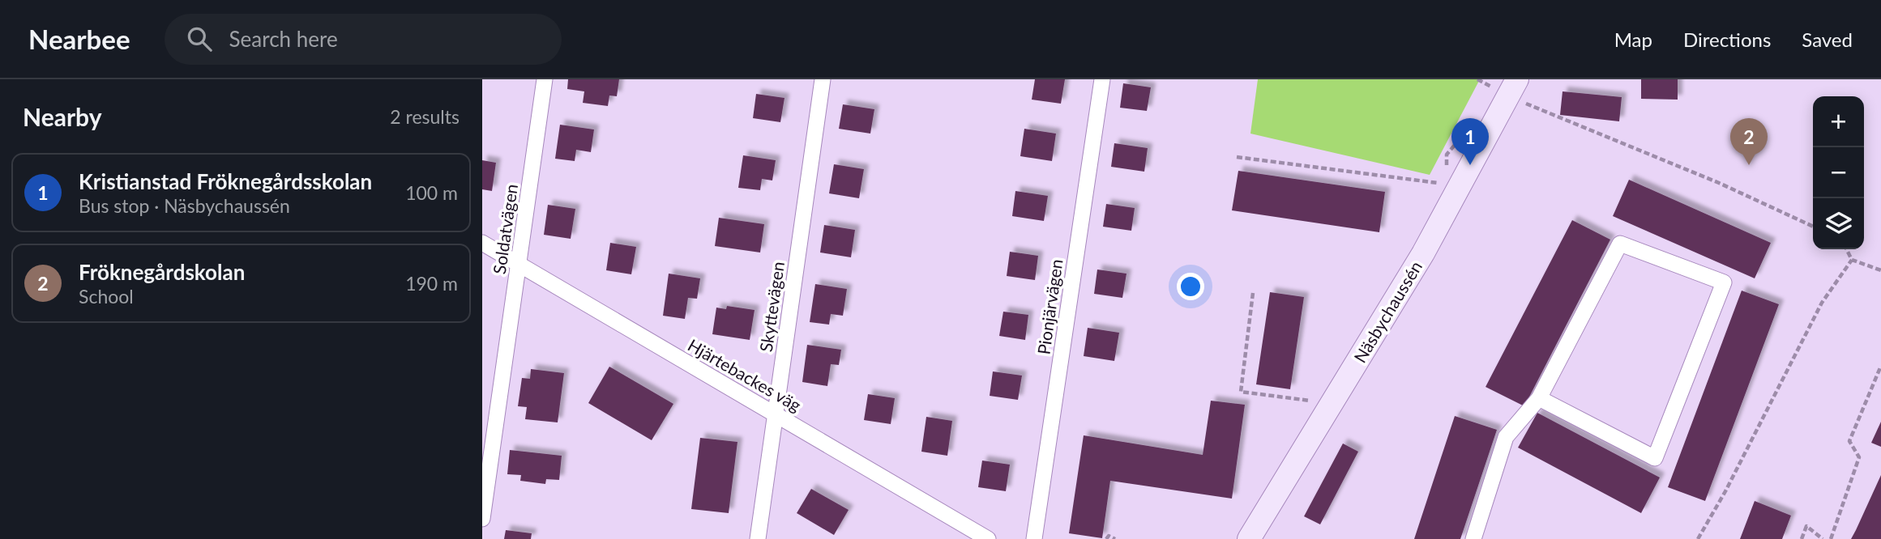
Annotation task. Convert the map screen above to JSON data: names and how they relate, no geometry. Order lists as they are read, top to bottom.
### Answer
{
  "streets": {
    "street": [
      "Soldatvägen",
      "Skyttevägen",
      "Pionjärvägen",
      "Näsbychaussén",
      "Hjärtebackes väg"
    ]
  },
  "crossings": [
    ["Soldatvägen", "Hjärtebackes väg"],
    ["Skyttevägen", "Hjärtebackes väg"]
  ],
  "page": {
    "header": "Nearbee",
    "search": "Search here",
    "nav": ["Map", "Directions", "Saved"],
    "heading": ["Nearby", "2 results"],
    "map_buttons": ["+", "−"],
    "pins": ["1", "2"],
    "list": [
      {
        "mark": "1",
        "name": "Kristianstad Fröknegårdsskolan",
        "note": "Bus stop · Näsbychaussén",
        "value": "100 m"
      },
      {
        "mark": "2",
        "name": "Fröknegårdskolan",
        "note": "School",
        "value": "190 m"
      }
    ]
  }
}
